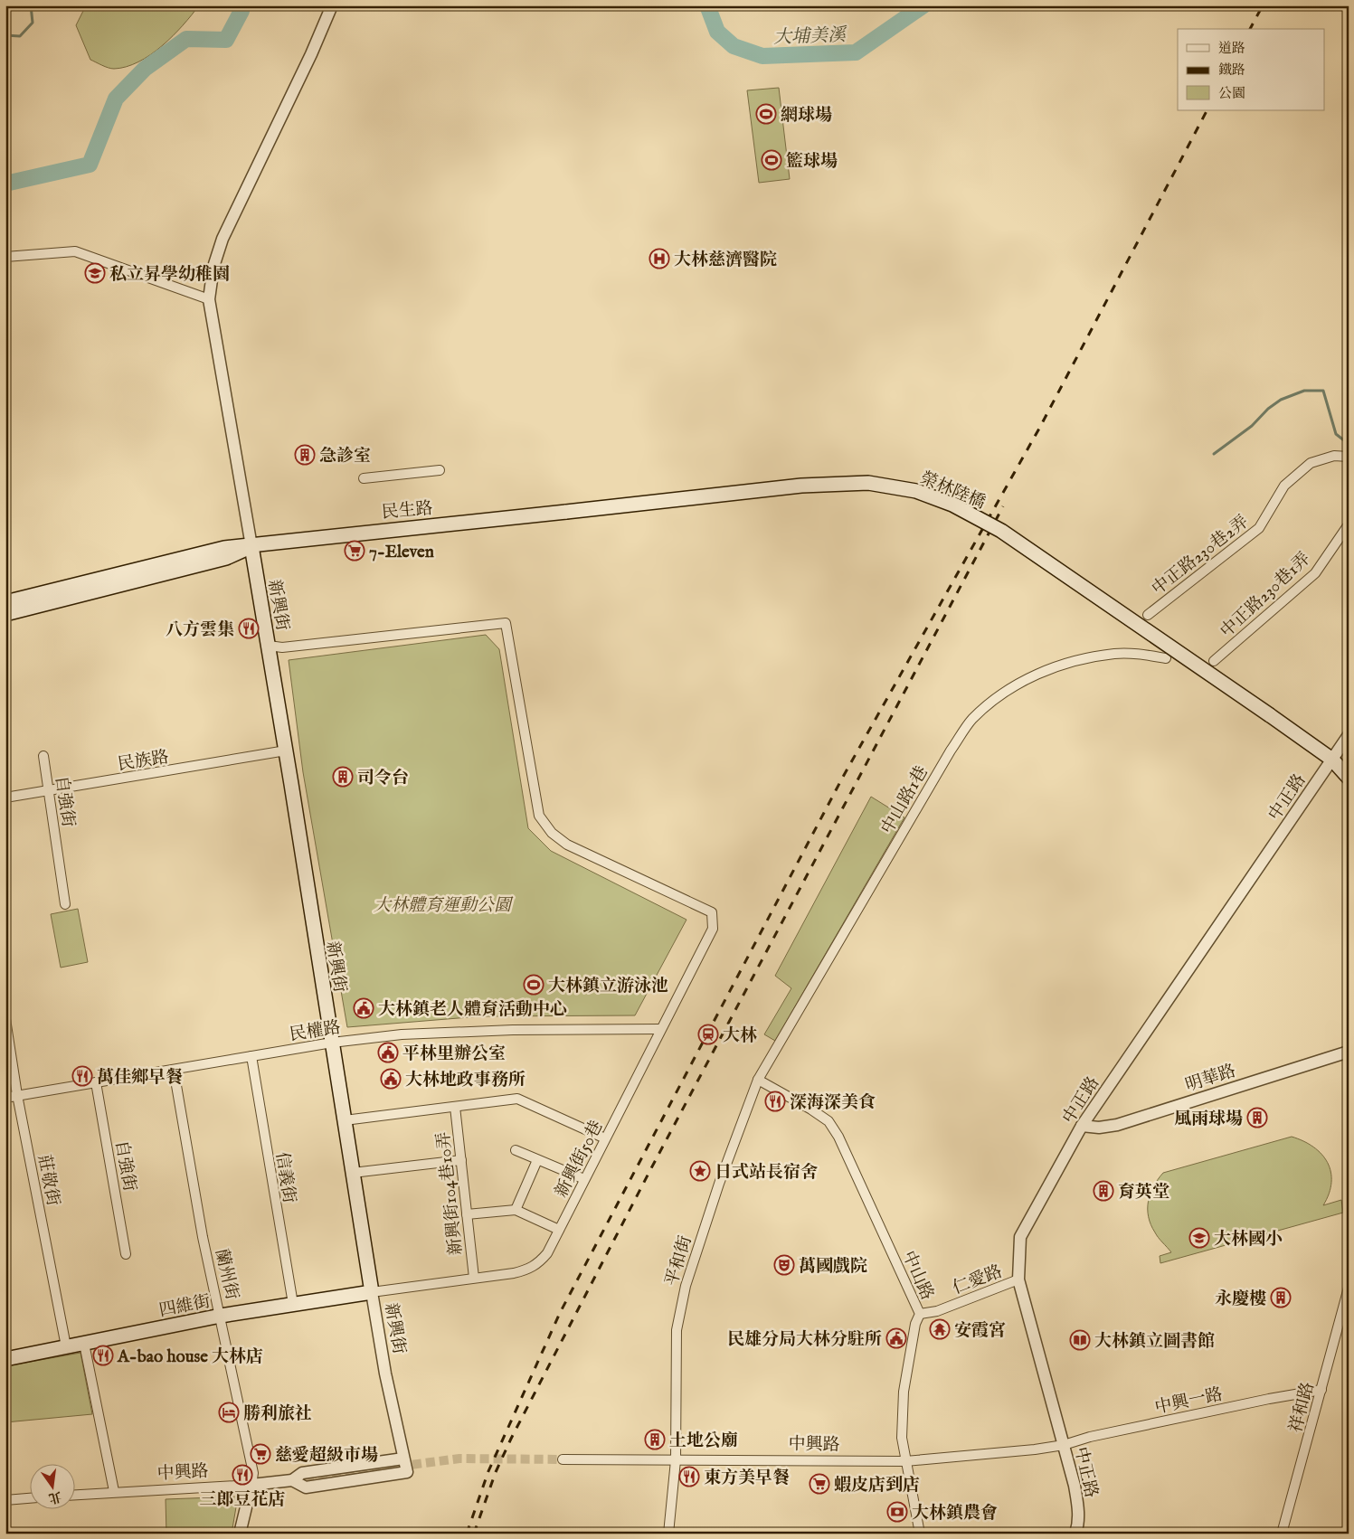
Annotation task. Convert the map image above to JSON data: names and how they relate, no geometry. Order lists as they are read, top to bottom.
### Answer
{
  "streets": {
    "main road": [
      "榮林陸橋",
      "民生路",
      "新興街",
      "四維街"
    ],
    "street": [
      "中正路230巷2弄",
      "中正路230巷1弄",
      "民族路",
      "中正路",
      "中山路1巷",
      "自強街",
      "民權路",
      "明華路",
      "新興街50巷",
      "信義街",
      "莊敬街",
      "新興街104巷10弄",
      "平和街",
      "蘭州街",
      "中山路",
      "仁愛路",
      "中興一路",
      "祥和路",
      "中興路"
    ]
  },
  "crossings": [
    ["榮林陸橋", "民生路"],
    ["榮林陸橋", "中正路"],
    ["民生路", "新興街"],
    ["新興街", "民族路"],
    ["新興街", "民權路"],
    ["新興街", "新興街50巷"],
    ["新興街", "四維街"],
    ["新興街", "中興路"],
    ["民族路", "自強街"],
    ["中正路", "明華路"],
    ["中正路", "仁愛路"],
    ["中正路", "中興一路"],
    ["中正路", "中興路"],
    ["中山路1巷", "平和街"],
    ["中山路1巷", "中山路"],
    ["自強街", "民權路"],
    ["民權路", "新興街50巷"],
    ["民權路", "信義街"],
    ["民權路", "莊敬街"],
    ["民權路", "蘭州街"],
    ["新興街50巷", "新興街104巷10弄"],
    ["新興街50巷", "四維街"],
    ["信義街", "四維街"],
    ["莊敬街", "四維街"],
    ["平和街", "中山路"],
    ["平和街", "中興路"],
    ["蘭州街", "四維街"],
    ["蘭州街", "中興路"],
    ["中山路", "仁愛路"],
    ["中山路", "中興路"],
    ["中興一路", "祥和路"],
    ["中興一路", "中興路"]
  ],
  "water": ["大埔美溪"],
  "parks": ["大林體育運動公園"],
  "places": {
    "sports": ["網球場", "籃球場", "大林鎮立游泳池"],
    "hospital": ["大林慈濟醫院"],
    "school or university": ["私立昇學幼稚園", "大林國小"],
    "building": [
      "急診室",
      "司令台",
      "風雨球場",
      "育英堂",
      "永慶樓",
      "土地公廟"
    ],
    "supermarket": ["7-Eleven", "慈愛超級市場", "蝦皮店到店"],
    "restaurant": [
      "八方雲集",
      "萬佳鄉早餐",
      "深海深美食",
      "A-bao house 大林店",
      "三郎豆花店",
      "東方美早餐"
    ],
    "public building": [
      "大林鎮老人體育活動中心",
      "平林里辦公室",
      "大林地政事務所",
      "民雄分局大林分駐所"
    ],
    "station": ["大林"],
    "place": ["日式站長宿舍"],
    "theatre": ["萬國戲院"],
    "temple": ["安霞宮"],
    "library": ["大林鎮立圖書館"],
    "hotel": ["勝利旅社"],
    "bank": ["大林鎮農會"]
  },
  "legend": ["道路", "鐵路", "公園"],
  "north": "bottom"
}
